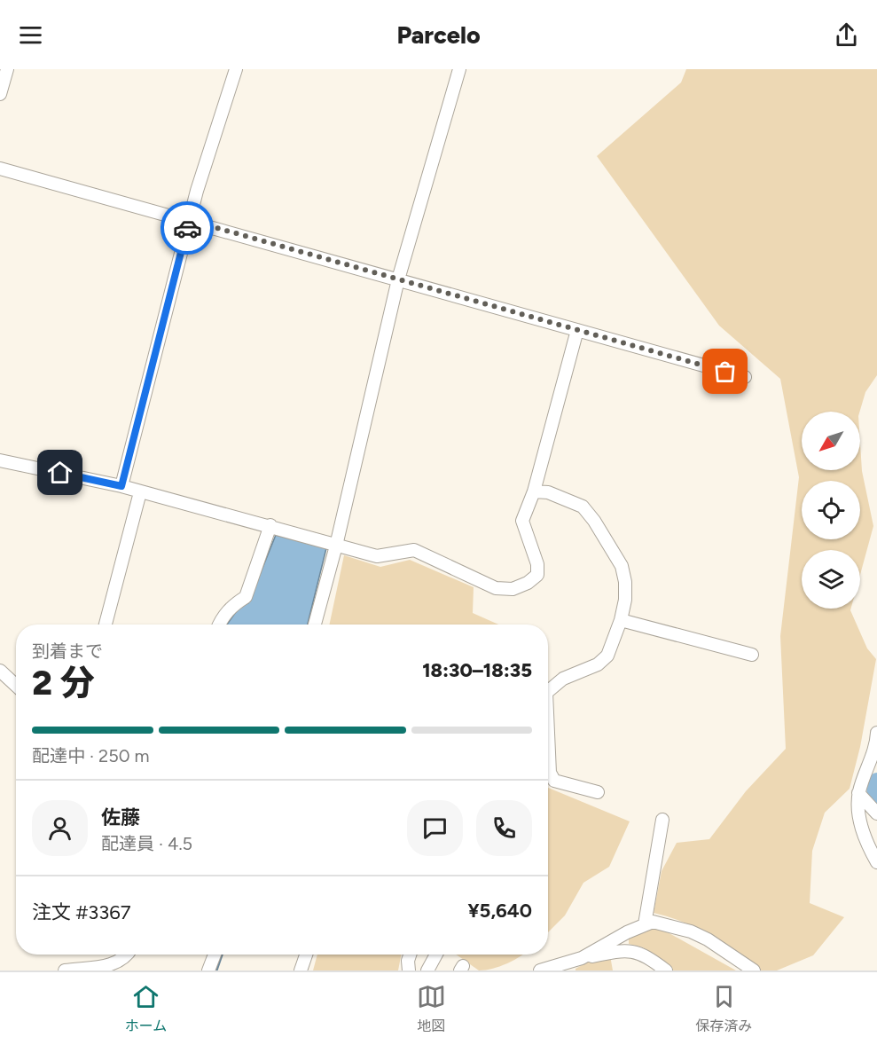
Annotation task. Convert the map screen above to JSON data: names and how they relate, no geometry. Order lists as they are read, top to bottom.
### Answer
{
  "north": "bottom left",
  "page": {
    "header": "Parcelo",
    "heading": ["2 分", "到着まで", "18:30–18:35"],
    "panel": [
      "佐藤",
      "配達員 · 4.5",
      "注文 #3367",
      "¥5,640"
    ],
    "bar": "配達中 · 250 m",
    "tabs": ["ホーム", "地図", "保存済み"]
  }
}
